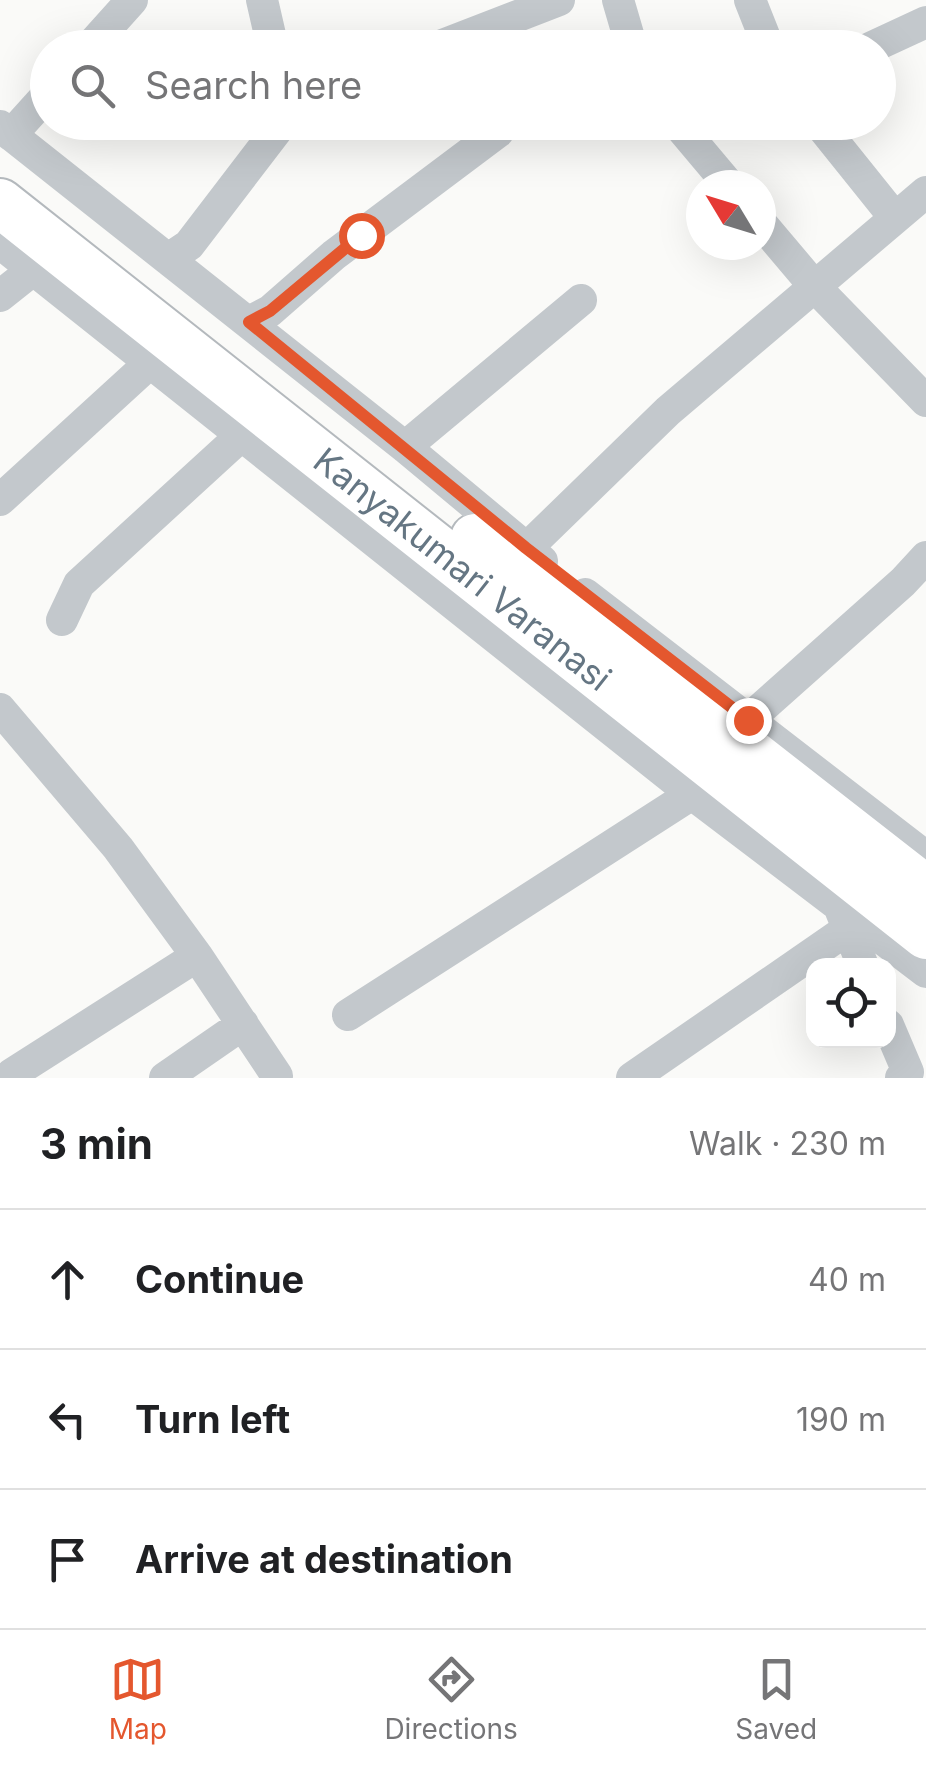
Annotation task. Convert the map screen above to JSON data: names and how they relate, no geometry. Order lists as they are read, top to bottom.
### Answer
{
  "streets": {
    "highway": ["Kanyakumari Varanasi"]
  },
  "north": "top left",
  "page": {
    "search": "Search here",
    "heading": ["3 min", "Walk · 230 m"],
    "list": [
      ["Continue", "40 m"],
      ["Turn left", "190 m"],
      "Arrive at destination"
    ],
    "nav": ["Map", "Directions", "Saved"]
  }
}
